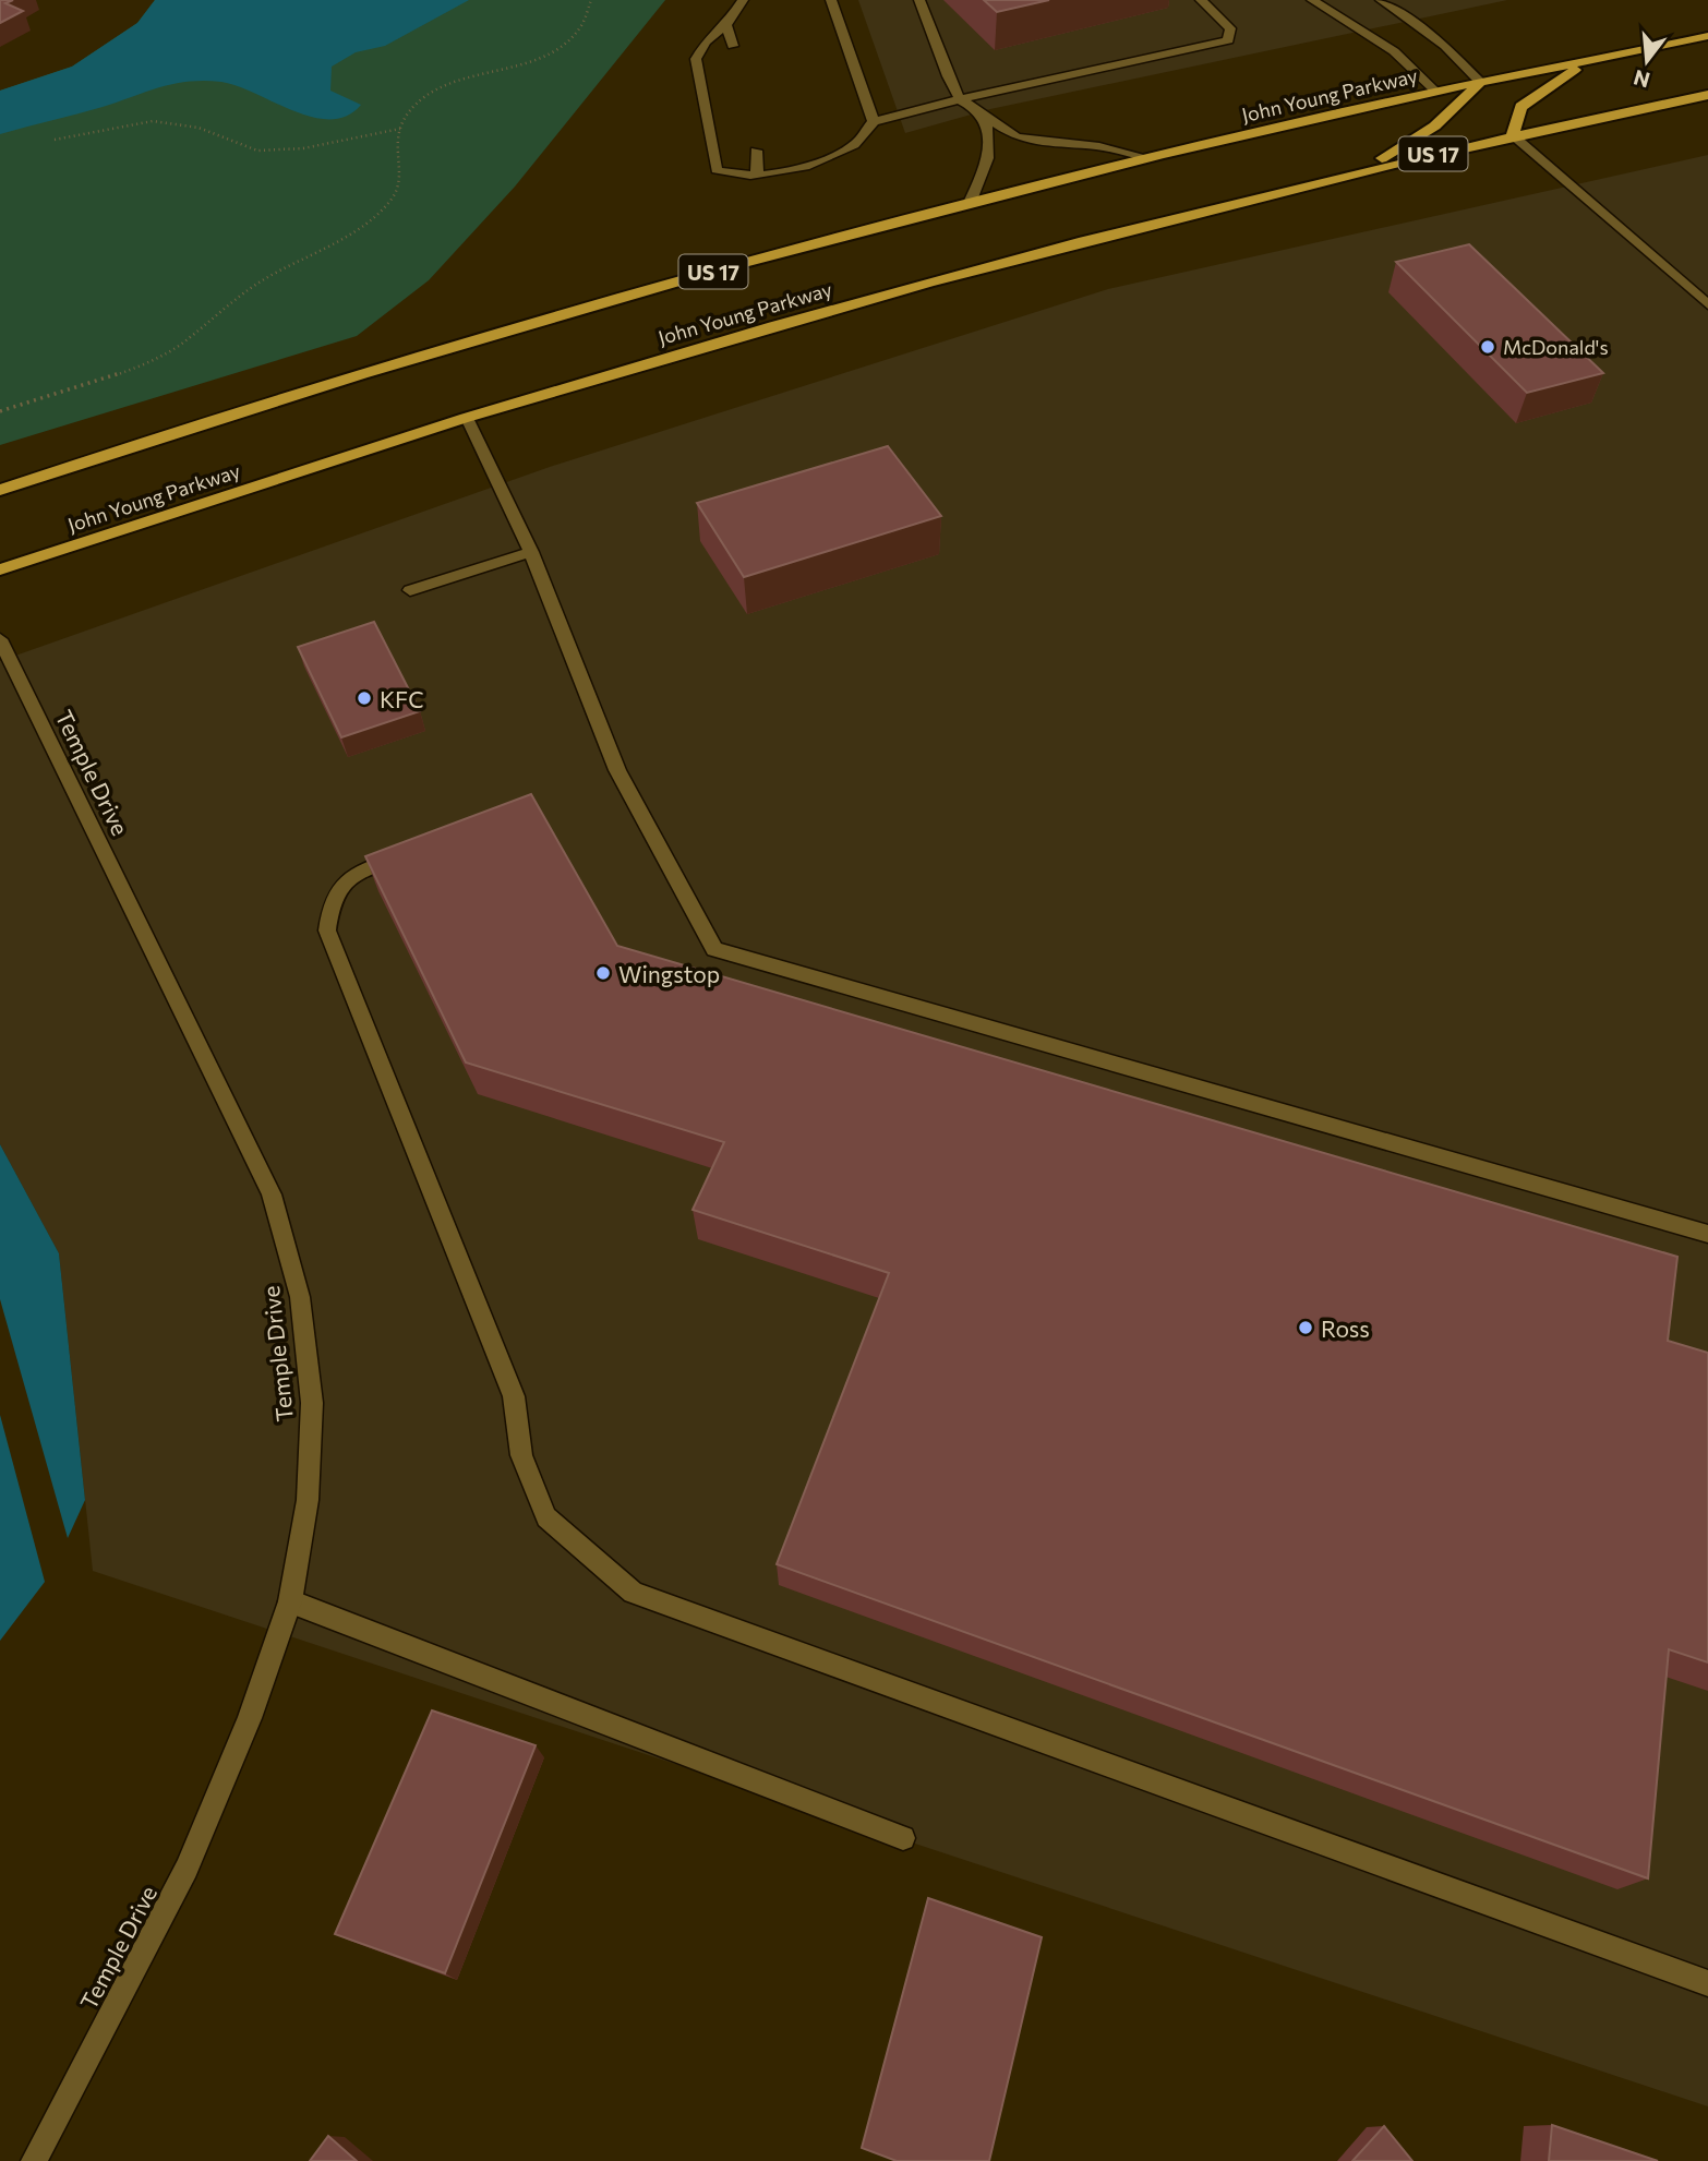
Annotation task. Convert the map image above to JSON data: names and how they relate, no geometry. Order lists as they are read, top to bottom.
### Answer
{
  "streets": {
    "highway": ["John Young Parkway", "US 17"],
    "street": ["Temple Drive"]
  },
  "crossings": [
    ["John Young Parkway", "US 17"]
  ],
  "places": [
    "McDonald's",
    "KFC",
    "Wingstop",
    "Ross"
  ],
  "north": "bottom"
}
